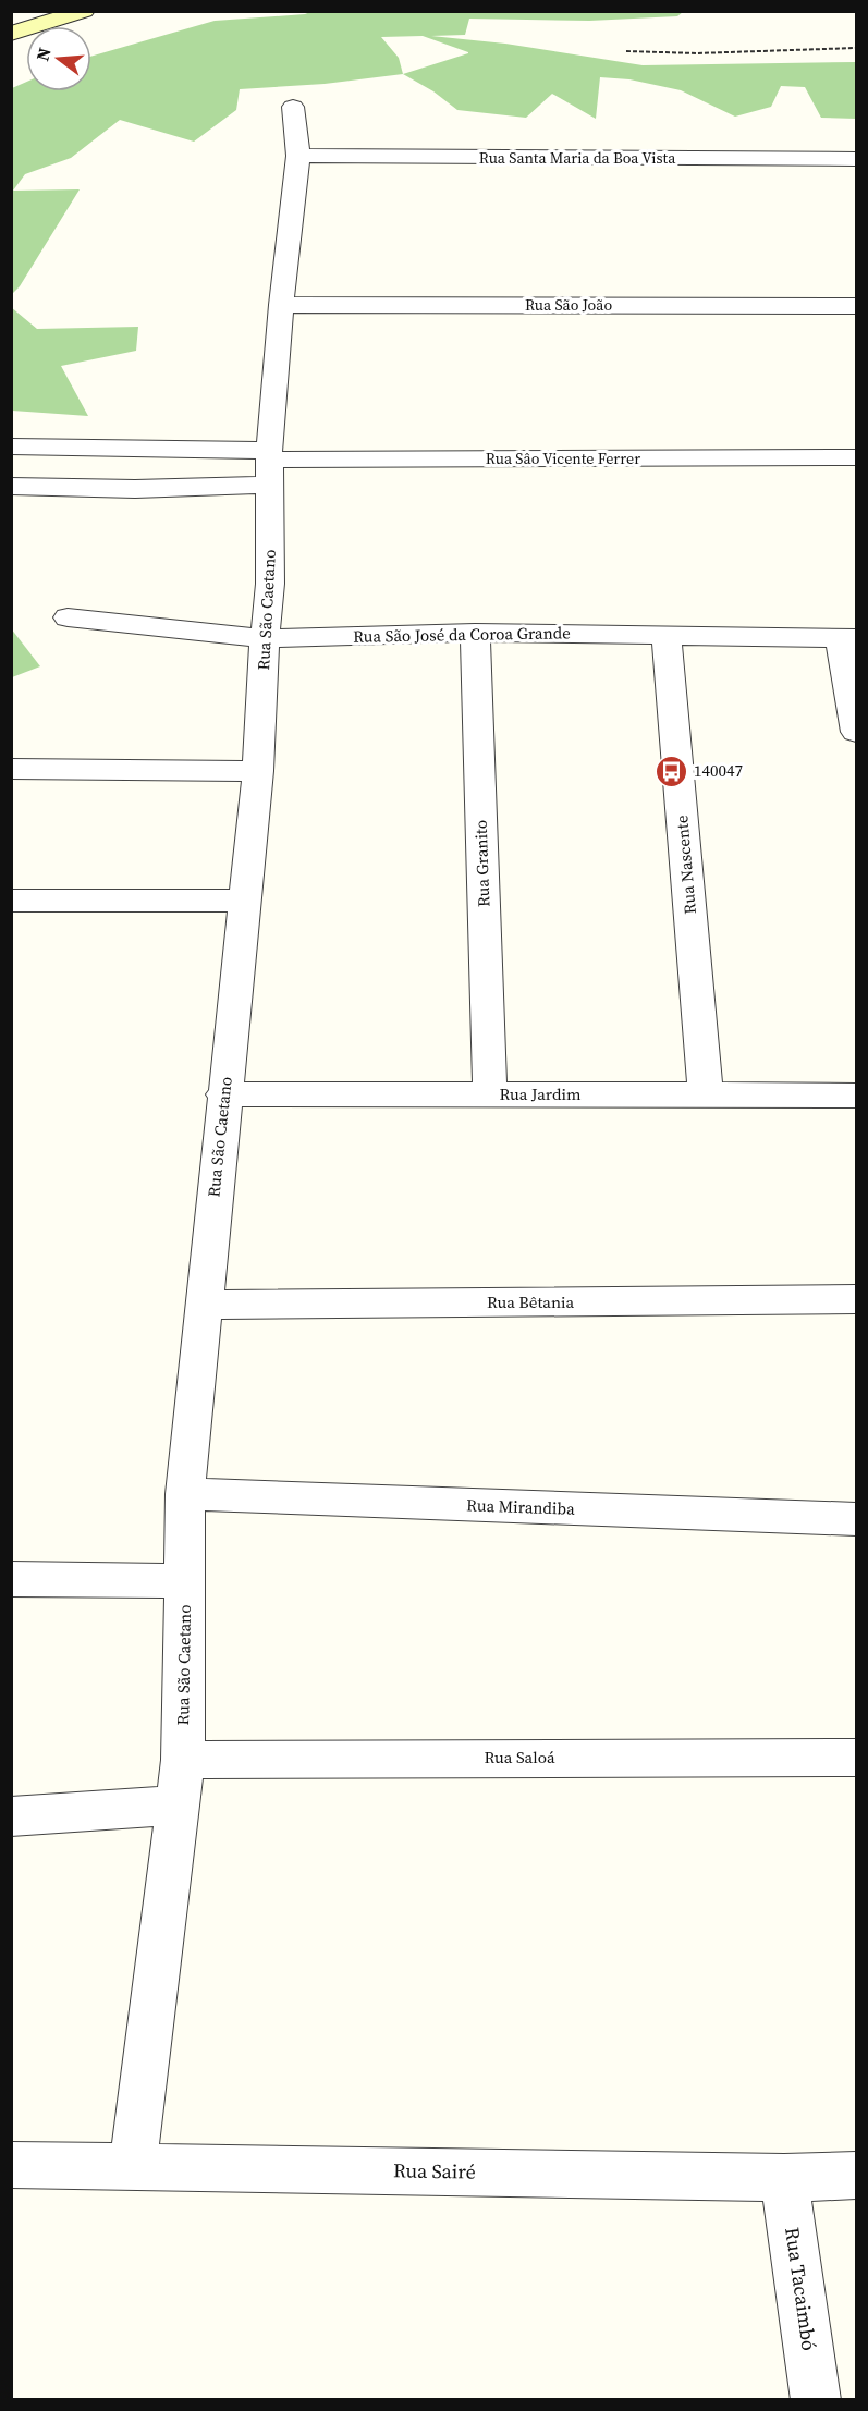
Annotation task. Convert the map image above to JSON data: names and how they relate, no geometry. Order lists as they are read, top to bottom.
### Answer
{
  "streets": {
    "street": [
      "Rua Santa Maria da Boa Vista",
      "Rua São João",
      "Rua Sâo Vicente Ferrer",
      "Rua São Caetano",
      "Rua São José da Coroa Grande",
      "Rua Granito",
      "Rua Nascente",
      "Rua Jardim",
      "Rua Bêtania",
      "Rua Mirandiba",
      "Rua Saloá",
      "Rua Sairé",
      "Rua Tacaimbó"
    ]
  },
  "crossings": [
    ["Rua Santa Maria da Boa Vista", "Rua São Caetano"],
    ["Rua São João", "Rua São Caetano"],
    ["Rua Sâo Vicente Ferrer", "Rua São Caetano"],
    ["Rua São Caetano", "Rua São José da Coroa Grande"],
    ["Rua São Caetano", "Rua Jardim"],
    ["Rua São Caetano", "Rua Bêtania"],
    ["Rua São Caetano", "Rua Mirandiba"],
    ["Rua São Caetano", "Rua Saloá"],
    ["Rua São Caetano", "Rua Sairé"],
    ["Rua São José da Coroa Grande", "Rua Granito"],
    ["Rua São José da Coroa Grande", "Rua Nascente"],
    ["Rua Granito", "Rua Jardim"],
    ["Rua Nascente", "Rua Jardim"],
    ["Rua Sairé", "Rua Tacaimbó"]
  ],
  "places": {
    "bus stop": ["140047"]
  },
  "north": "left"
}
